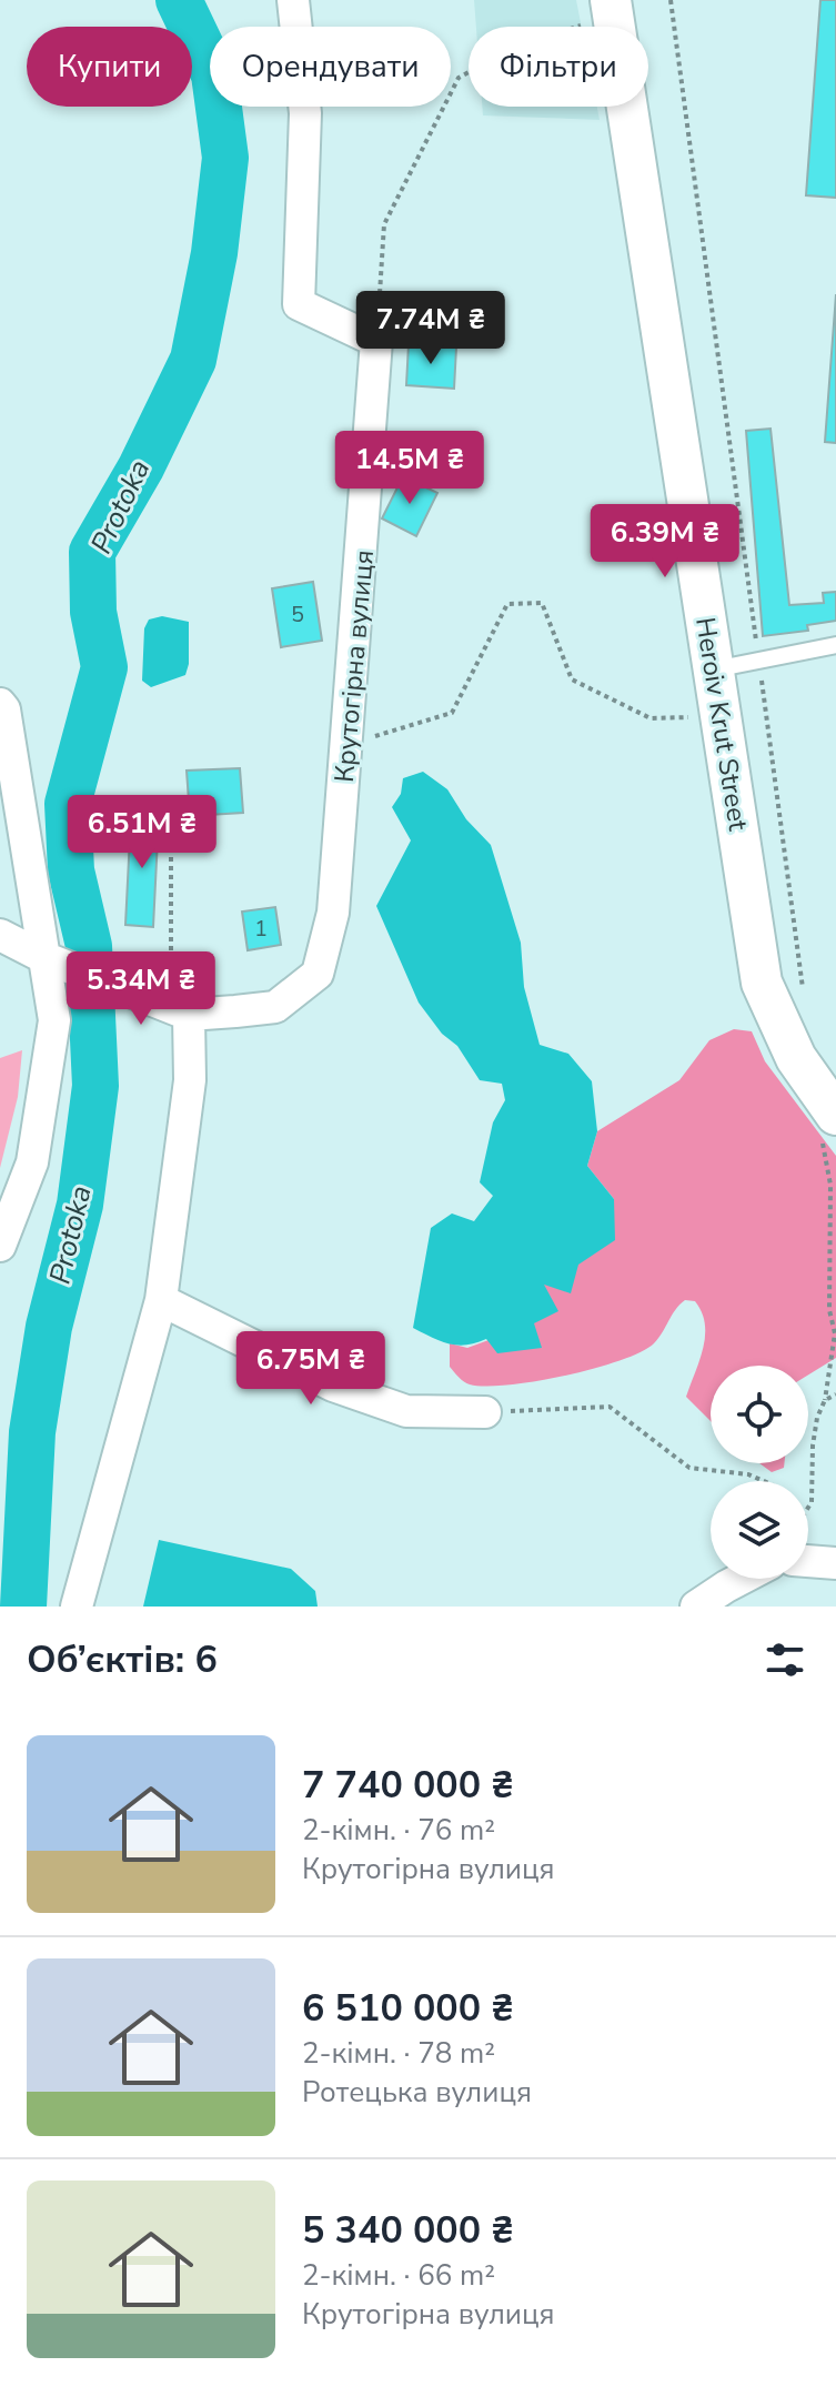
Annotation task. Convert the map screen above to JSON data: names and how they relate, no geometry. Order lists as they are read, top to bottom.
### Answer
{
  "streets": {
    "street": ["Крутогірна вулиця", "Heroiv Krut Street"]
  },
  "water": ["Protoka"],
  "house_numbers": ["5", "1"],
  "page": {
    "chip": ["Купити", "Орендувати", "Фільтри"],
    "price": [
      "7.74M ₴",
      "14.5M ₴",
      "6.39M ₴",
      "6.51M ₴",
      "5.34M ₴",
      "6.75M ₴"
    ],
    "heading": "Об’єктів: 6",
    "list": [
      {
        "name": "7 740 000 ₴",
        "note": "2-кімн. · 76 m² · Крутогірна вулиця"
      },
      {
        "name": "6 510 000 ₴",
        "note": "2-кімн. · 78 m² · Ротецька вулиця"
      },
      {
        "name": "5 340 000 ₴",
        "note": "2-кімн. · 66 m² · Крутогірна вулиця"
      }
    ]
  }
}
